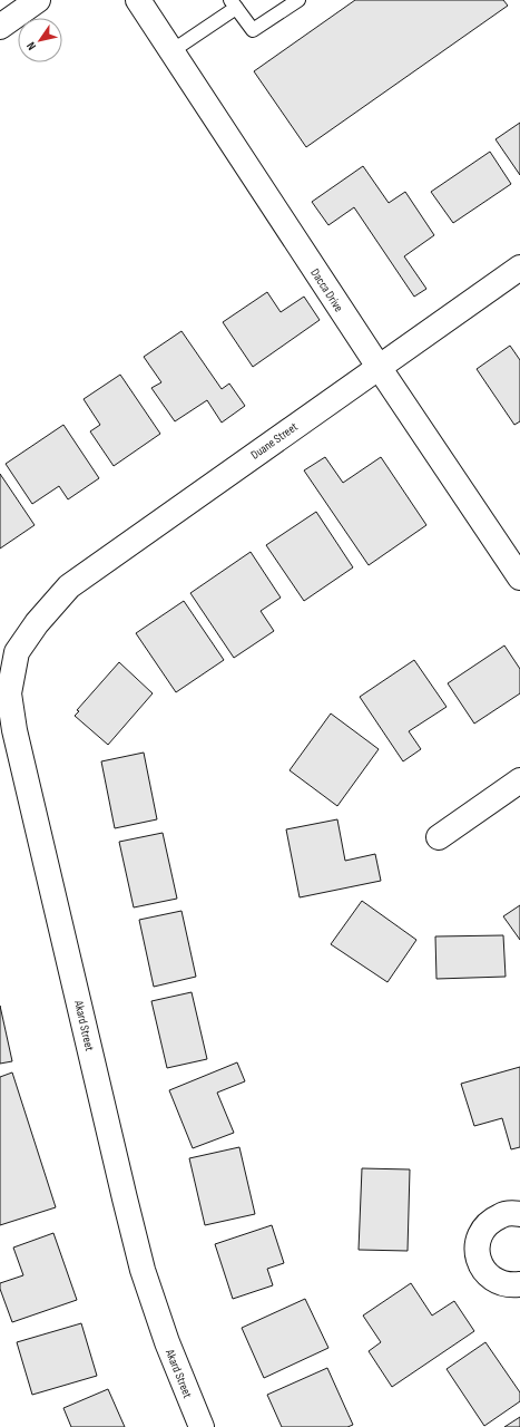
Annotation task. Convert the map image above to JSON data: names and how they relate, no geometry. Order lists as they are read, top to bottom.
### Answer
{
  "streets": {
    "street": ["Dacca Drive", "Duane Street", "Akard Street"]
  },
  "crossings": [
    ["Dacca Drive", "Duane Street"],
    ["Duane Street", "Akard Street"]
  ],
  "north": "bottom left"
}
